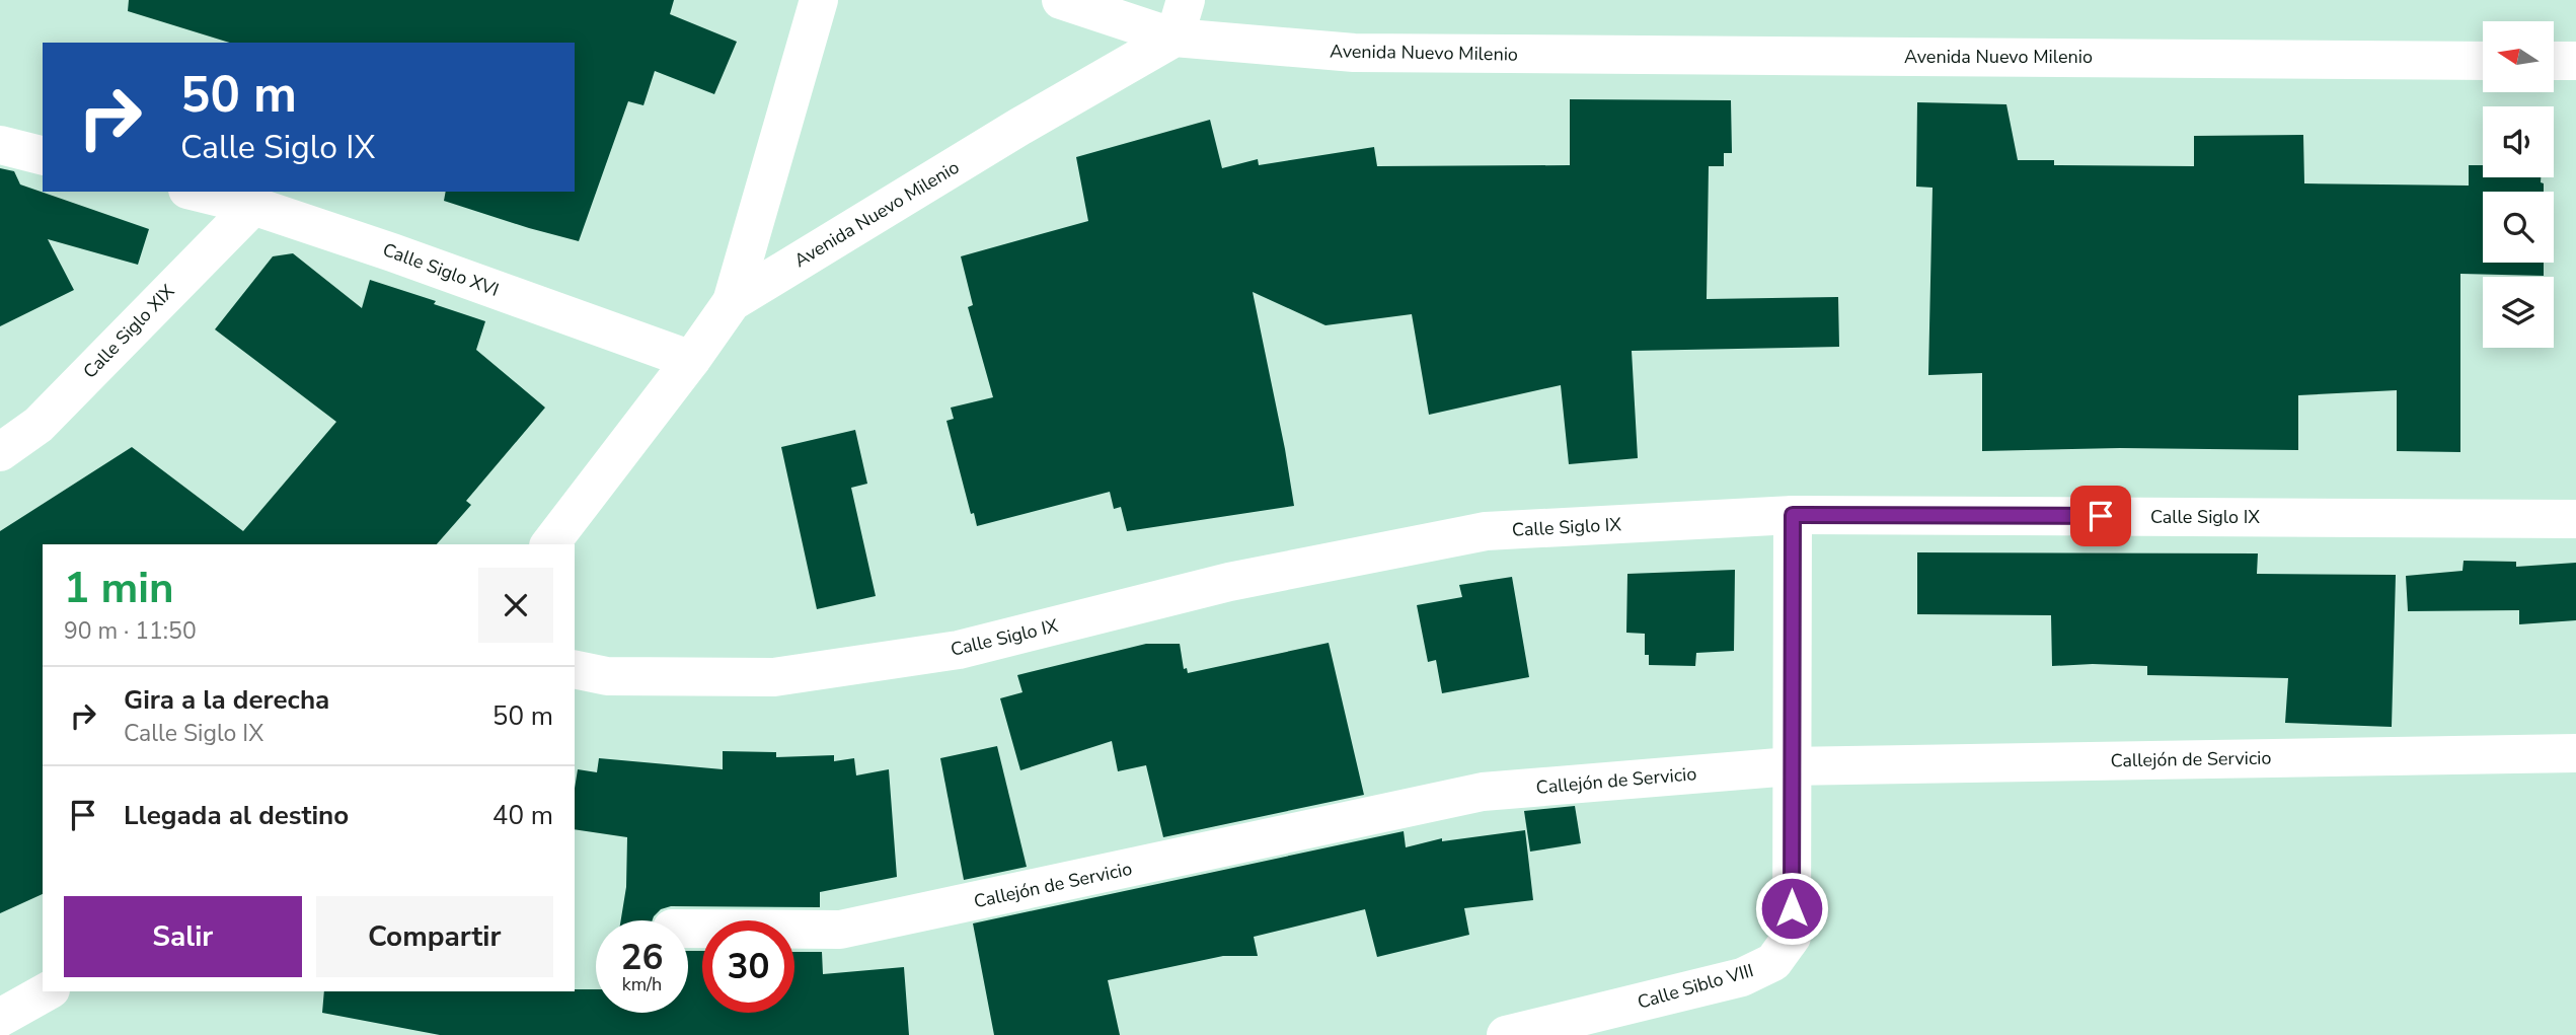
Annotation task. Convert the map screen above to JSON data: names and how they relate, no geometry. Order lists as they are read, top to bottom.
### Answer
{
  "streets": {
    "street": [
      "Avenida Nuevo Milenio",
      "Calle Siglo XVI",
      "Calle Siglo XIX",
      "Calle Siglo IX",
      "Callejón de Servicio",
      "Calle Siblo VIII"
    ]
  },
  "crossings": [
    ["Avenida Nuevo Milenio", "Calle Siglo XVI"],
    ["Calle Siglo XVI", "Calle Siglo XIX"],
    ["Calle Siglo IX", "Calle Siblo VIII"],
    ["Callejón de Servicio", "Calle Siblo VIII"]
  ],
  "north": "left",
  "page": {
    "turn": ["50 m", "Calle Siglo IX"],
    "heading": ["1 min", "90 m · 11:50"],
    "list": [
      {
        "name": "Gira a la derecha",
        "note": "Calle Siglo IX",
        "value": "50 m"
      },
      {
        "name": "Llegada al destino",
        "value": "40 m"
      }
    ],
    "buttons": ["Salir", "Compartir"],
    "speed": "26 km/h",
    "limit": "30"
  }
}
